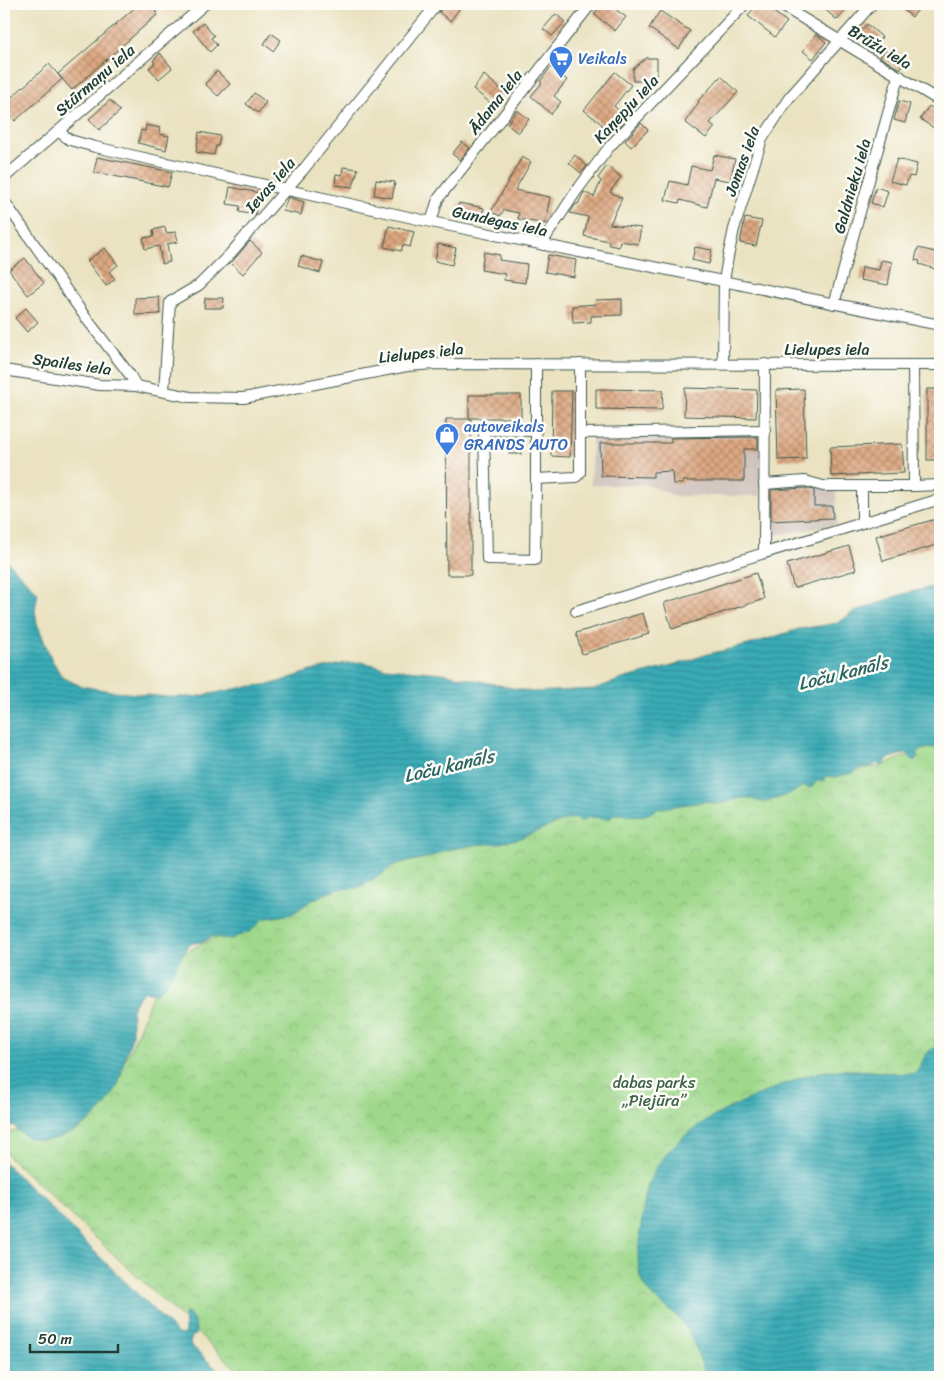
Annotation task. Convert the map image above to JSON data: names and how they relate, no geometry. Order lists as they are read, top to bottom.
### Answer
{
  "streets": {
    "street": [
      "Brūžu iela",
      "Stūrmaņu iela",
      "Ādama iela",
      "Kaņepju iela",
      "Jomas iela",
      "Ievas iela",
      "Galdnieku iela",
      "Gundegas iela",
      "Lielupes iela",
      "Spailes iela"
    ]
  },
  "crossings": [
    ["Brūžu iela", "Jomas iela"],
    ["Brūžu iela", "Galdnieku iela"],
    ["Stūrmaņu iela", "Gundegas iela"],
    ["Ādama iela", "Gundegas iela"],
    ["Kaņepju iela", "Gundegas iela"],
    ["Jomas iela", "Gundegas iela"],
    ["Jomas iela", "Lielupes iela"],
    ["Ievas iela", "Gundegas iela"],
    ["Ievas iela", "Lielupes iela"],
    ["Galdnieku iela", "Gundegas iela"],
    ["Lielupes iela", "Spailes iela"]
  ],
  "water": ["Loču kanāls"],
  "parks": ["dabas parks „Piejūra”"],
  "places": {
    "supermarket": ["Veikals"],
    "shop": ["autoveikals GRANDS AUTO"]
  },
  "scale_bar": "50 m"
}
